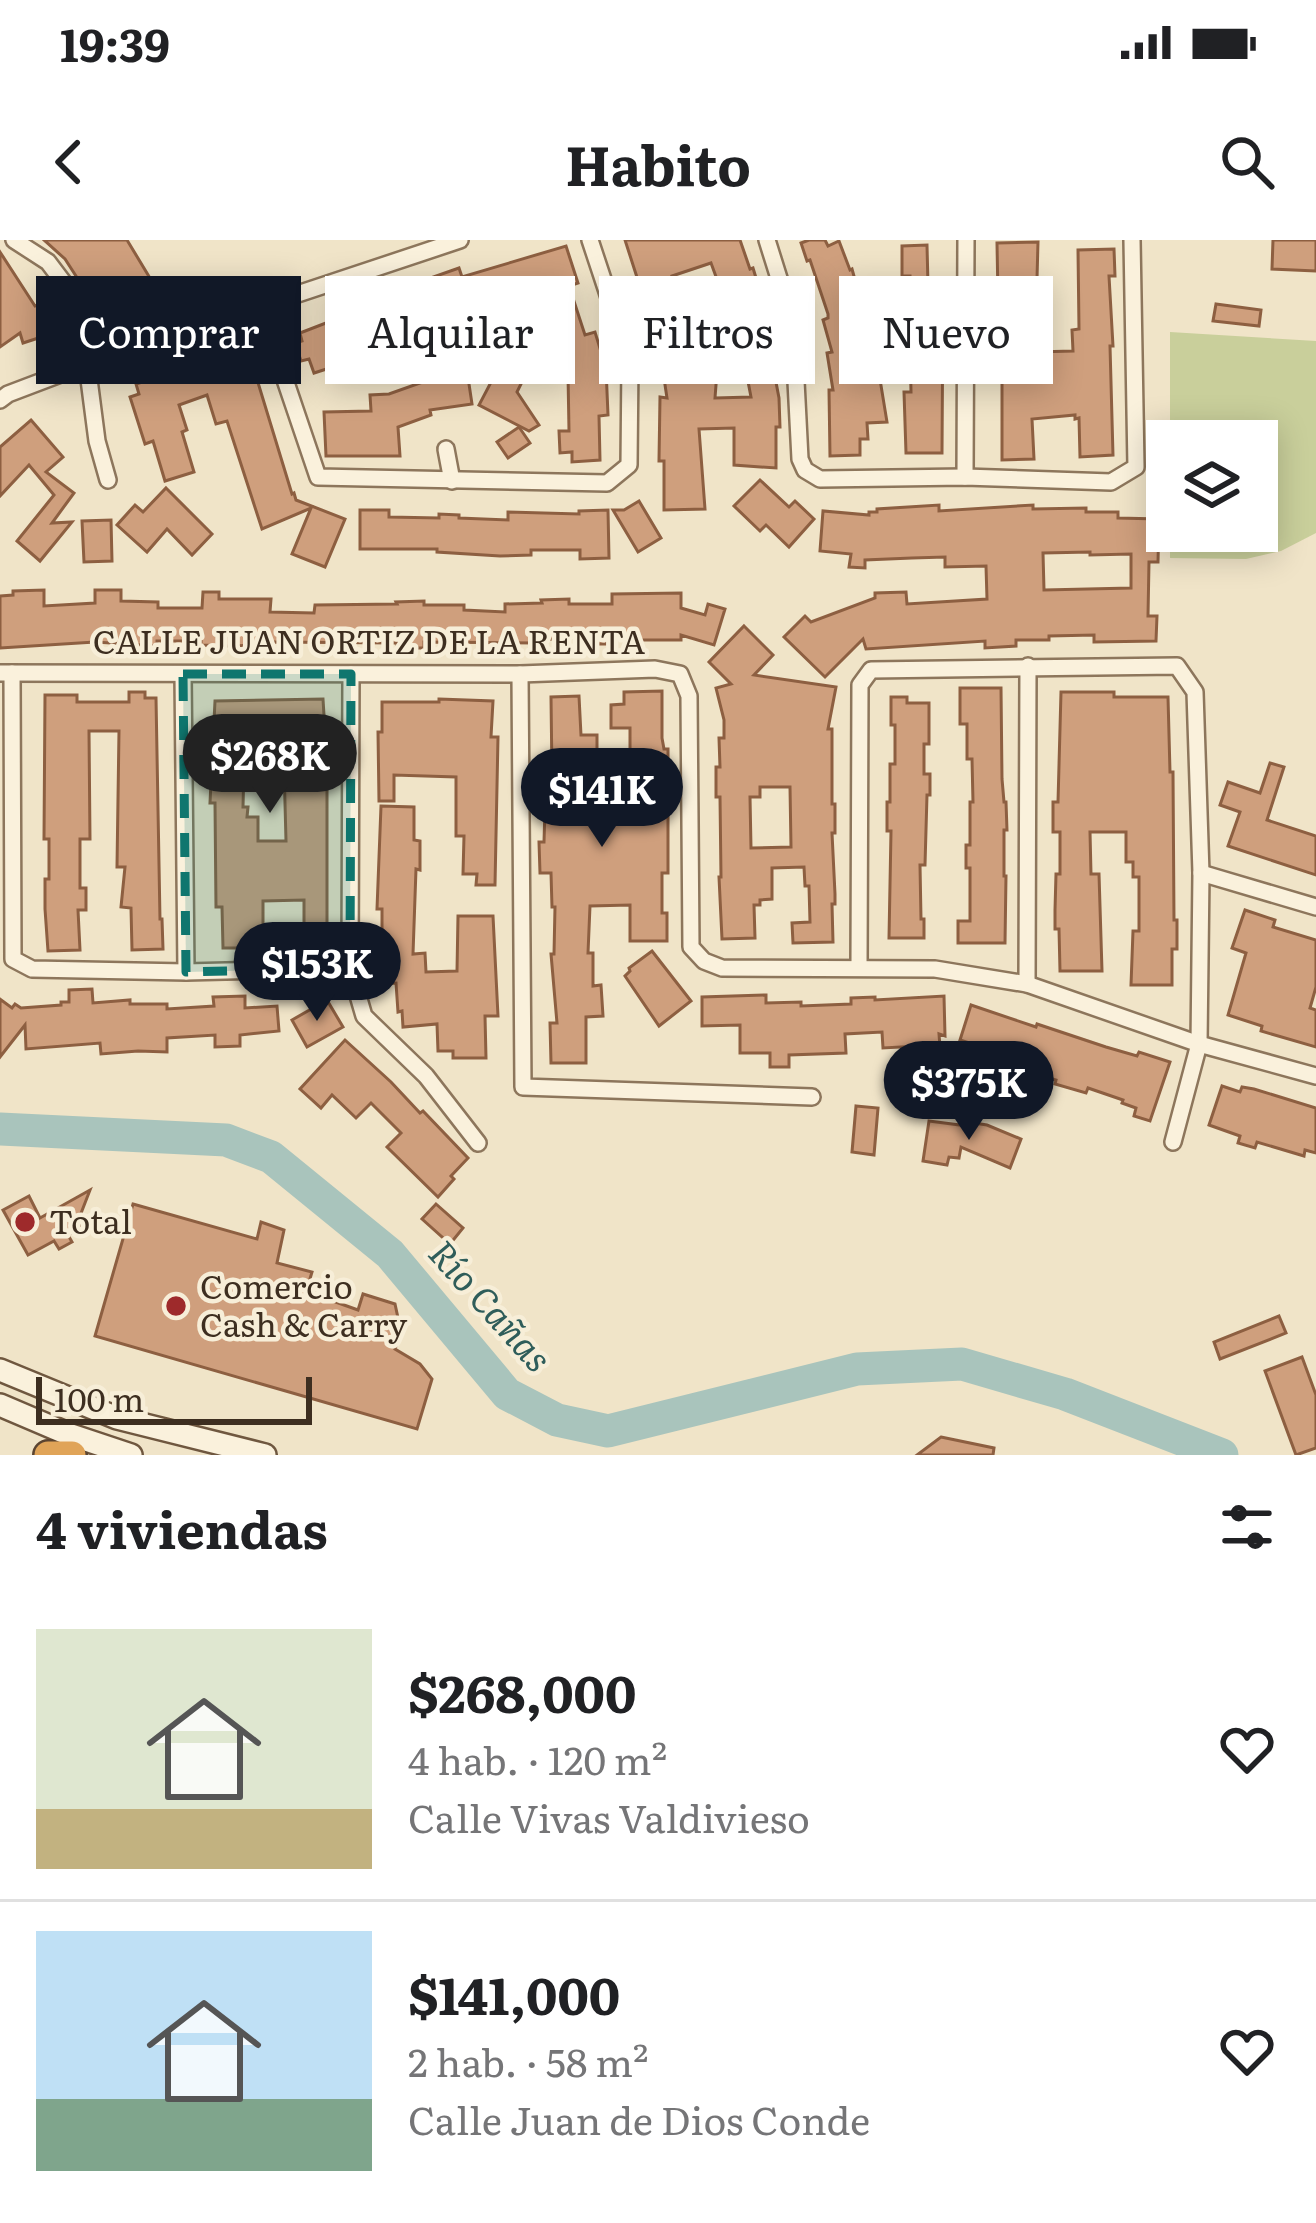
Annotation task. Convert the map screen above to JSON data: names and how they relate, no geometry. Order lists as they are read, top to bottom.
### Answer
{
  "streets": {
    "street": ["CALLE JUAN ORTIZ DE LA RENTA"]
  },
  "water": ["Río Cañas"],
  "places": ["Total", "Comercio Cash & Carry"],
  "scale_bar": "100 m",
  "page": {
    "status": "19:39",
    "header": "Habito",
    "chip": [
      "Comprar",
      "Alquilar",
      "Filtros",
      "Nuevo"
    ],
    "price": [
      "$268K",
      "$141K",
      "$153K",
      "$375K"
    ],
    "scale": "100 m",
    "heading": "4 viviendas",
    "list": [
      {
        "name": "$268,000",
        "note": "4 hab. · 120 m² · Calle Vivas Valdivieso"
      },
      {
        "name": "$141,000",
        "note": "2 hab. · 58 m² · Calle Juan de Dios Conde"
      }
    ]
  }
}
